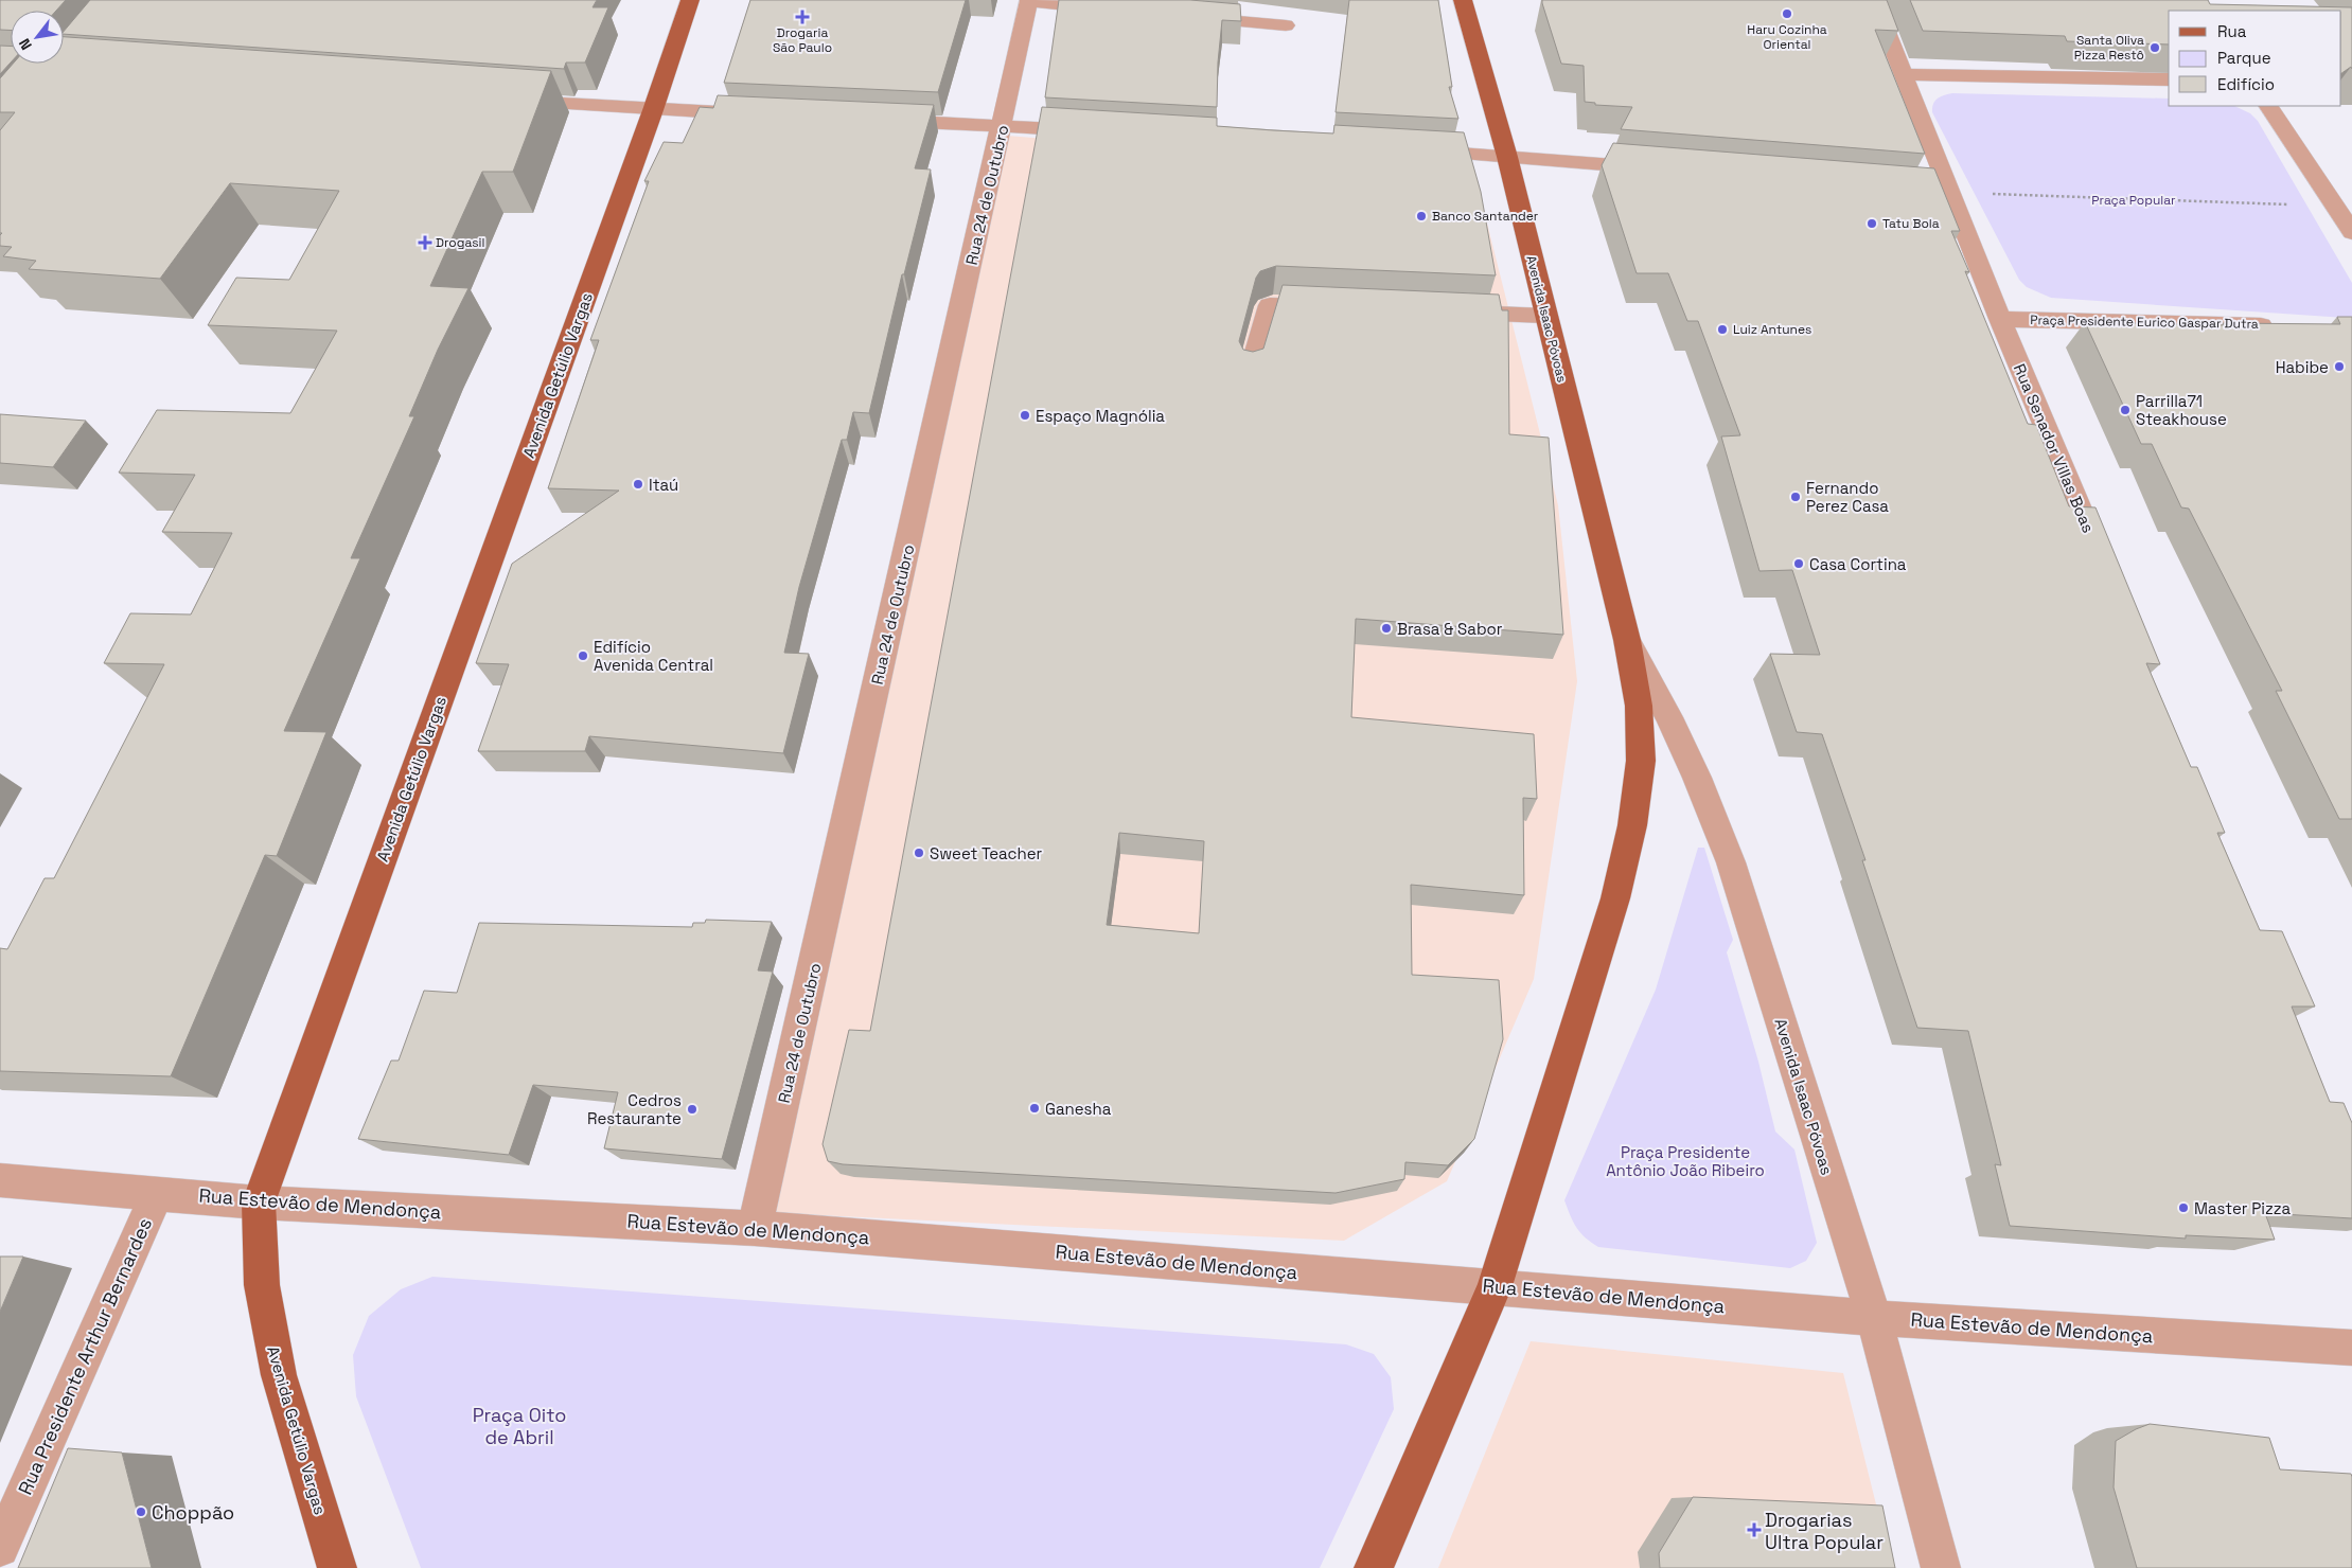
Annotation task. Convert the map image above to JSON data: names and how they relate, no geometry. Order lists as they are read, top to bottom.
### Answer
{
  "streets": {
    "main road": ["Avenida Isaac Póvoas", "Avenida Getúlio Vargas"],
    "street": [
      "Rua 24 de Outubro",
      "Praça Presidente Eurico Gaspar Dutra",
      "Rua Senador Villas Boas",
      "Rua Estevão de Mendonça",
      "Rua Presidente Arthur Bernardes"
    ]
  },
  "crossings": [
    ["Rua 24 de Outubro", "Rua Estevão de Mendonça"],
    ["Avenida Isaac Póvoas", "Rua Estevão de Mendonça"],
    ["Praça Presidente Eurico Gaspar Dutra", "Rua Senador Villas Boas"],
    ["Avenida Getúlio Vargas", "Rua Estevão de Mendonça"],
    ["Rua Estevão de Mendonça", "Rua Presidente Arthur Bernardes"]
  ],
  "parks": ["Praça Popular", "Praça Presidente Antônio João Ribeiro", "Praça Oito de Abril"],
  "places": {
    "other": [
      "Haru Cozinha Oriental",
      "Santa Oliva Pizza Restô",
      "Banco Santander",
      "Tatu Bola",
      "Luiz Antunes",
      "Habibe",
      "Parrilla71 Steakhouse",
      "Espaço Magnólia",
      "Itaú",
      "Fernando Perez Casa",
      "Casa Cortina",
      "Brasa & Sabor",
      "Edifício Avenida Central",
      "Sweet Teacher",
      "Ganesha",
      "Cedros Restaurante",
      "Master Pizza",
      "Choppão"
    ],
    "health": ["Drogaria São Paulo", "Drogasil", "Drogarias Ultra Popular"]
  },
  "legend": ["Rua", "Parque", "Edifício"],
  "north": "bottom left"
}
